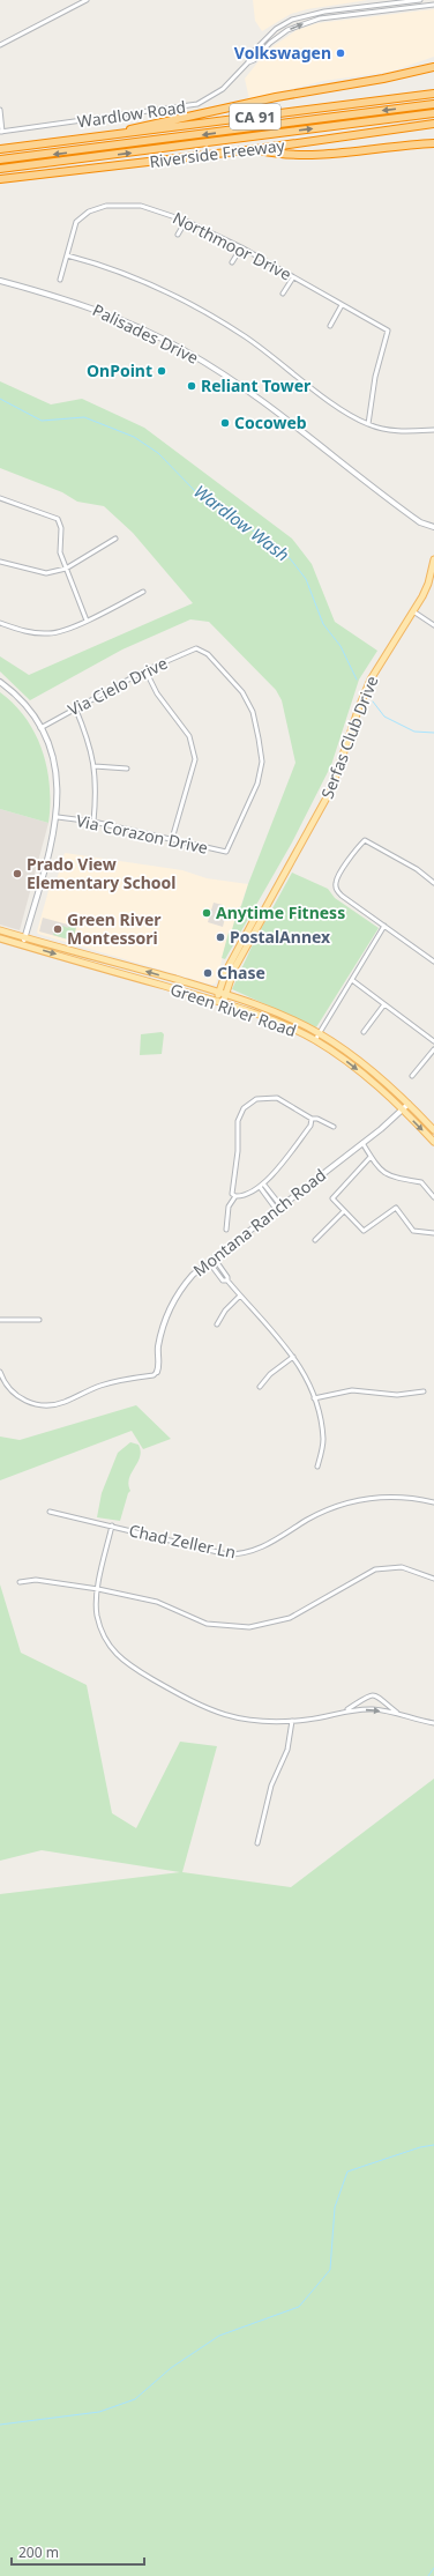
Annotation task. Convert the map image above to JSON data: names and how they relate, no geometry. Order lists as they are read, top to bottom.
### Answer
{
  "streets": {
    "highway": ["CA 91", "Riverside Freeway"],
    "main road": ["Serfas Club Drive", "Green River Road"],
    "street": [
      "Wardlow Road",
      "Northmoor Drive",
      "Palisades Drive",
      "Via Cielo Drive",
      "Via Corazon Drive",
      "Montana Ranch Road",
      "Chad Zeller Ln"
    ]
  },
  "crossings": [
    ["Via Cielo Drive", "Via Corazon Drive"],
    ["Serfas Club Drive", "Green River Road"],
    ["Green River Road", "Montana Ranch Road"]
  ],
  "water": ["Wardlow Wash"],
  "places": [
    "Volkswagen",
    "OnPoint",
    "Reliant Tower",
    "Cocoweb",
    "Prado View Elementary School",
    "Anytime Fitness",
    "Green River Montessori",
    "PostalAnnex",
    "Chase"
  ],
  "scale_bar": "200 m"
}
